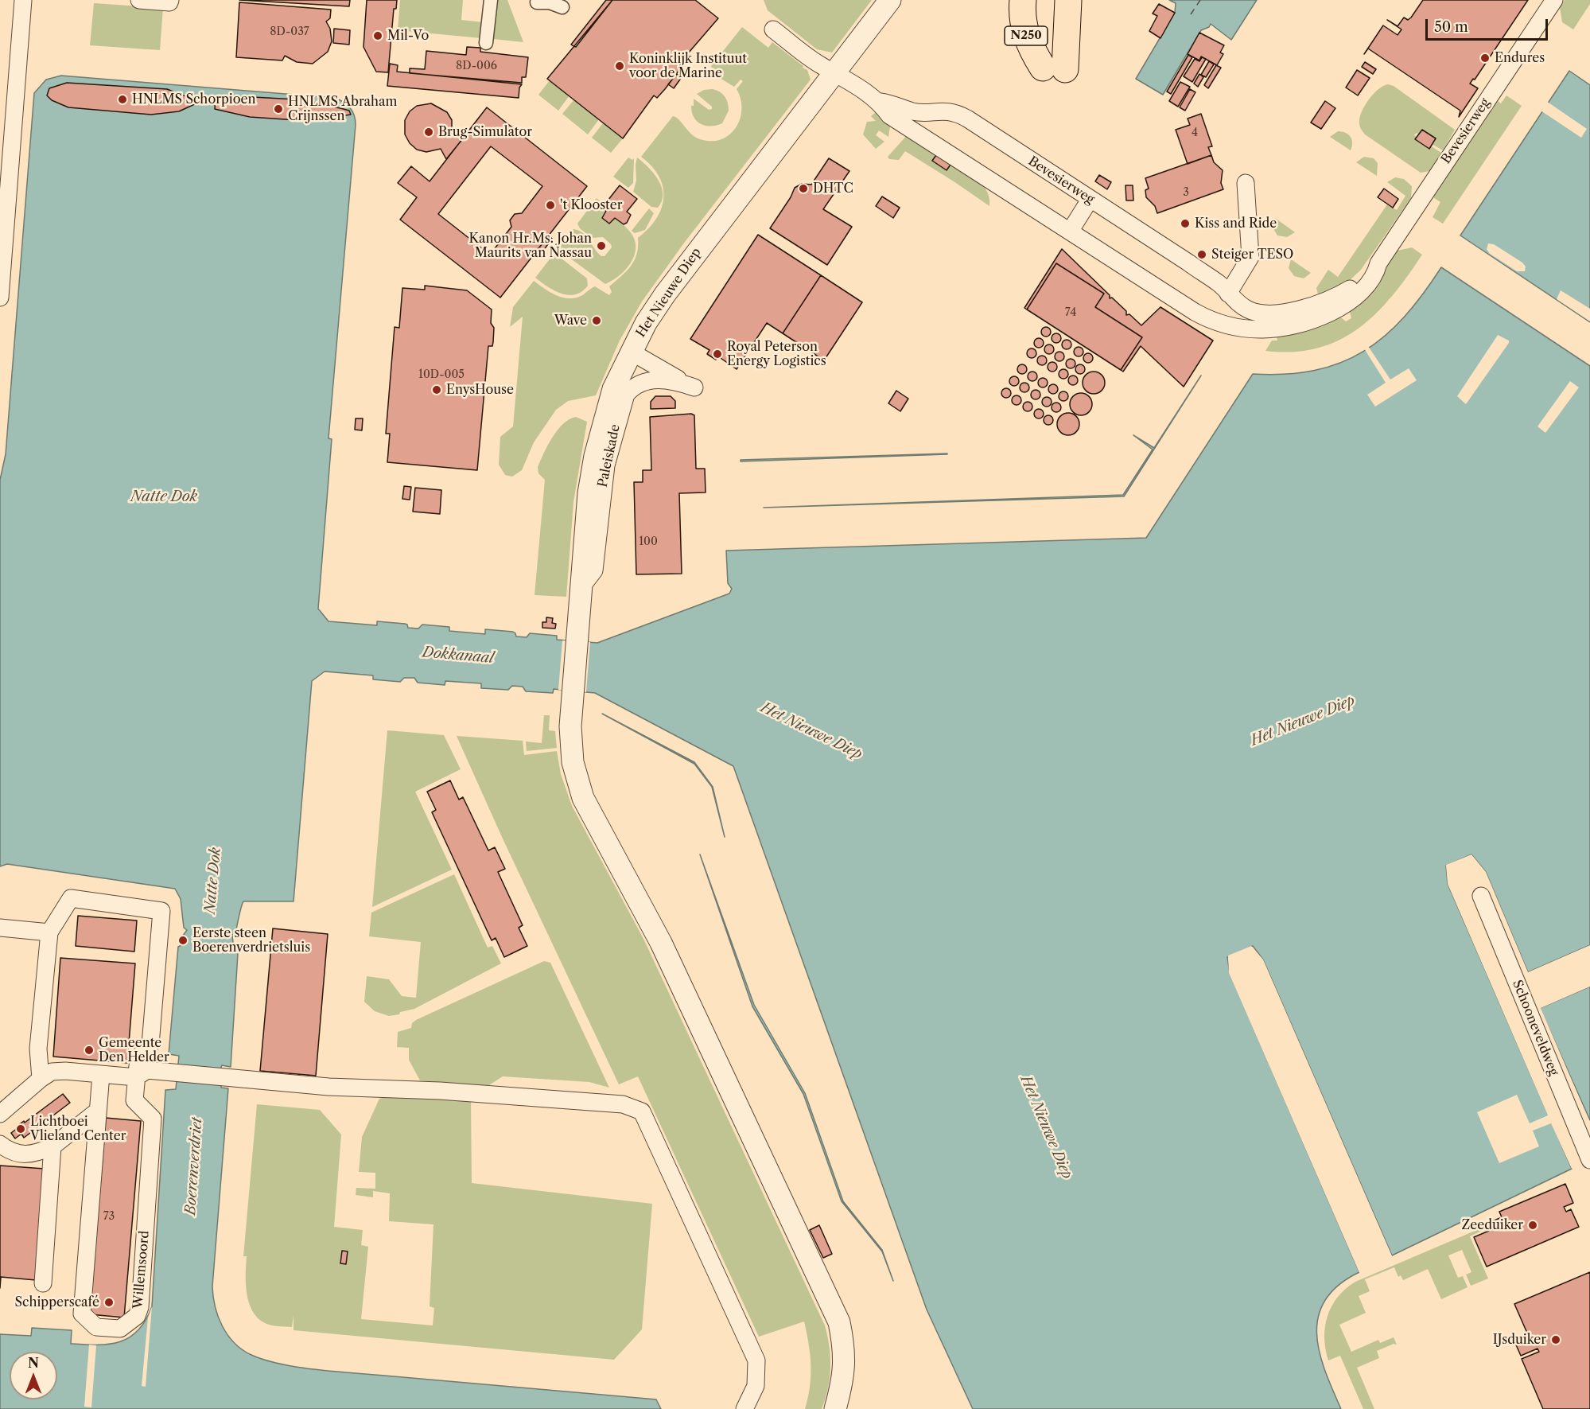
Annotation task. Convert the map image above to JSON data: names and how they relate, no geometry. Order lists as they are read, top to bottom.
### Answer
{
  "streets": {
    "main road": ["N250"],
    "street": [
      "Bevesierweg",
      "Het Nieuwe Diep",
      "Paleiskade",
      "Schooneveldweg",
      "Willemsoord"
    ]
  },
  "crossings": [
    ["Bevesierweg", "Het Nieuwe Diep"],
    ["Het Nieuwe Diep", "Paleiskade"]
  ],
  "water": [
    "Natte Dok",
    "Dokkanaal",
    "Het Nieuwe Diep",
    "Boerenverdriet"
  ],
  "places": [
    "Mil-Vo",
    "Endures",
    "Koninklijk Instituut voor de Marine",
    "HNLMS Schorpioen",
    "HNLMS Abraham Crijnssen",
    "Brug-Simulator",
    "DHTC",
    "'t Klooster",
    "Kiss and Ride",
    "Kanon Hr.Ms. Johan Maurits van Nassau",
    "Steiger TESO",
    "Wave",
    "Royal Peterson Energy Logistics",
    "EnysHouse",
    "Eerste steen Boerenverdrietsluis",
    "Gemeente Den Helder",
    "Lichtboei Vlieland Center",
    "Zeeduiker",
    "Schipperscafé",
    "IJsduiker"
  ],
  "house_numbers": [
    "8D-037",
    "8D-006",
    "4",
    "3",
    "74",
    "10D-005",
    "100",
    "73"
  ],
  "scale_bar": "50 m",
  "north": "top"
}
